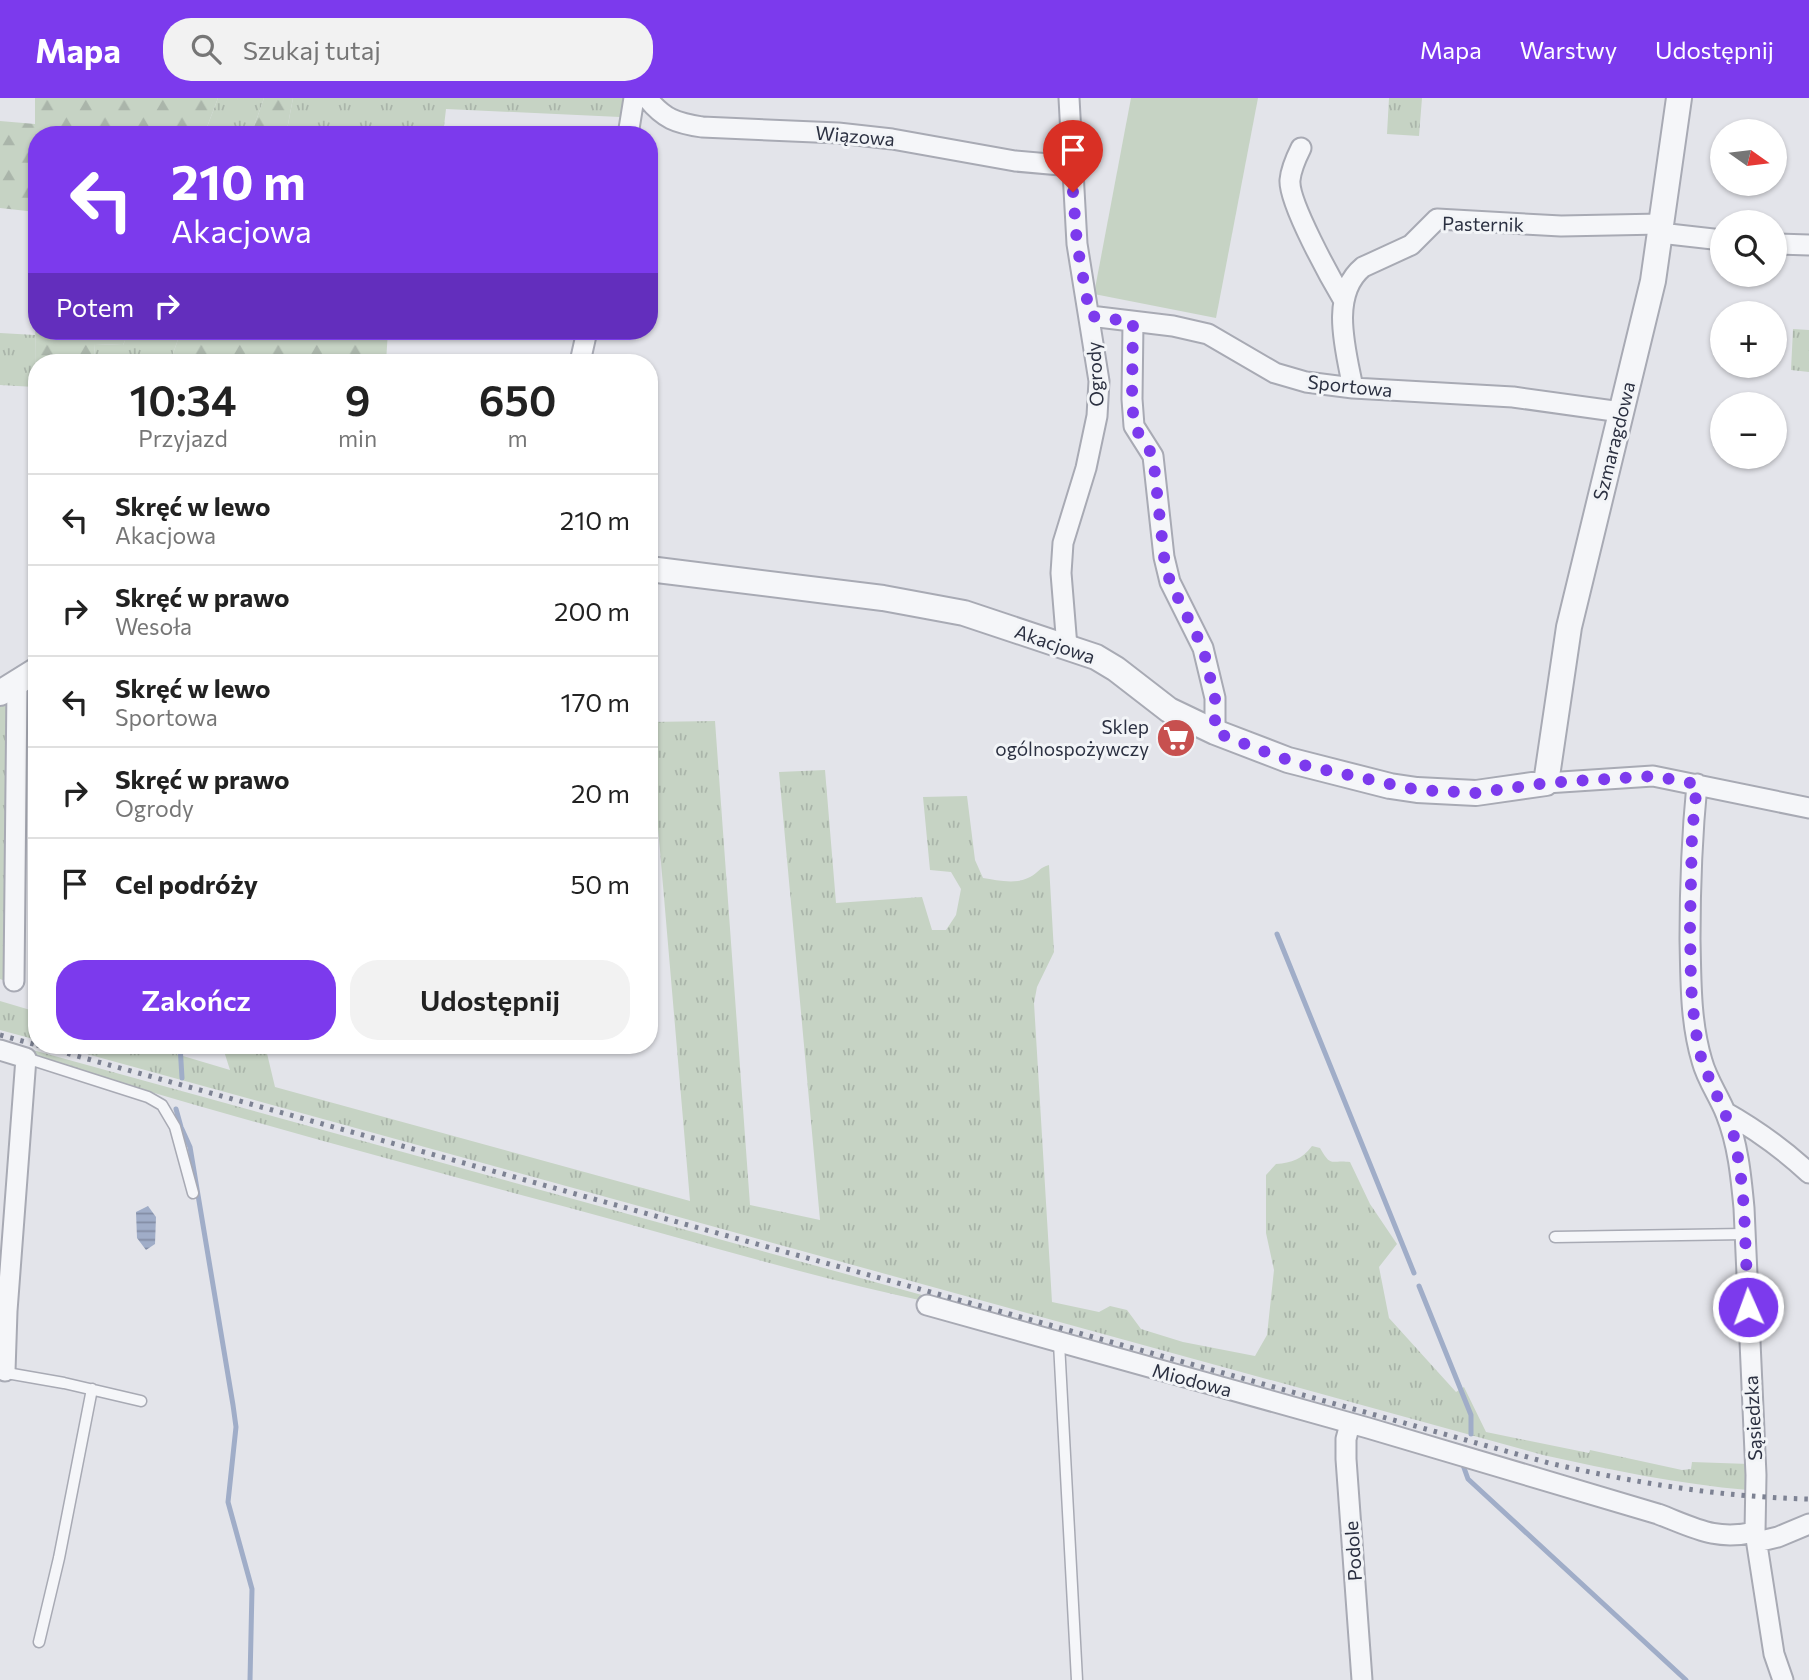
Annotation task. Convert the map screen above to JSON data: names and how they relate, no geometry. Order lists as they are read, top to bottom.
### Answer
{
  "streets": {
    "street": [
      "Wiązowa",
      "Pasternik",
      "Ogrody",
      "Sportowa",
      "Szmaragdowa",
      "Akacjowa",
      "Miodowa",
      "Sąsiedzka",
      "Podole"
    ]
  },
  "crossings": [
    ["Wiązowa", "Ogrody"],
    ["Pasternik", "Sportowa"],
    ["Pasternik", "Szmaragdowa"],
    ["Ogrody", "Sportowa"],
    ["Ogrody", "Akacjowa"],
    ["Sportowa", "Szmaragdowa"],
    ["Szmaragdowa", "Akacjowa"],
    ["Akacjowa", "Sąsiedzka"],
    ["Miodowa", "Sąsiedzka"],
    ["Miodowa", "Podole"]
  ],
  "places": {
    "supermarket": ["Sklep ogólnospożywczy"]
  },
  "north": "right",
  "page": {
    "header": "Mapa",
    "search": "Szukaj tutaj",
    "nav": ["Mapa", "Warstwy", "Udostępnij"],
    "map_buttons": ["+", "−"],
    "turn": ["210 m", "Akacjowa"],
    "then": "Potem",
    "eta": [
      "10:34",
      "Przyjazd",
      "9",
      "min",
      "650",
      "m"
    ],
    "list": [
      {
        "name": "Skręć w lewo",
        "note": "Akacjowa",
        "value": "210 m"
      },
      {
        "name": "Skręć w prawo",
        "note": "Wesoła",
        "value": "200 m"
      },
      {
        "name": "Skręć w lewo",
        "note": "Sportowa",
        "value": "170 m"
      },
      {
        "name": "Skręć w prawo",
        "note": "Ogrody",
        "value": "20 m"
      },
      {
        "name": "Cel podróży",
        "value": "50 m"
      }
    ],
    "buttons": ["Zakończ", "Udostępnij"]
  }
}
